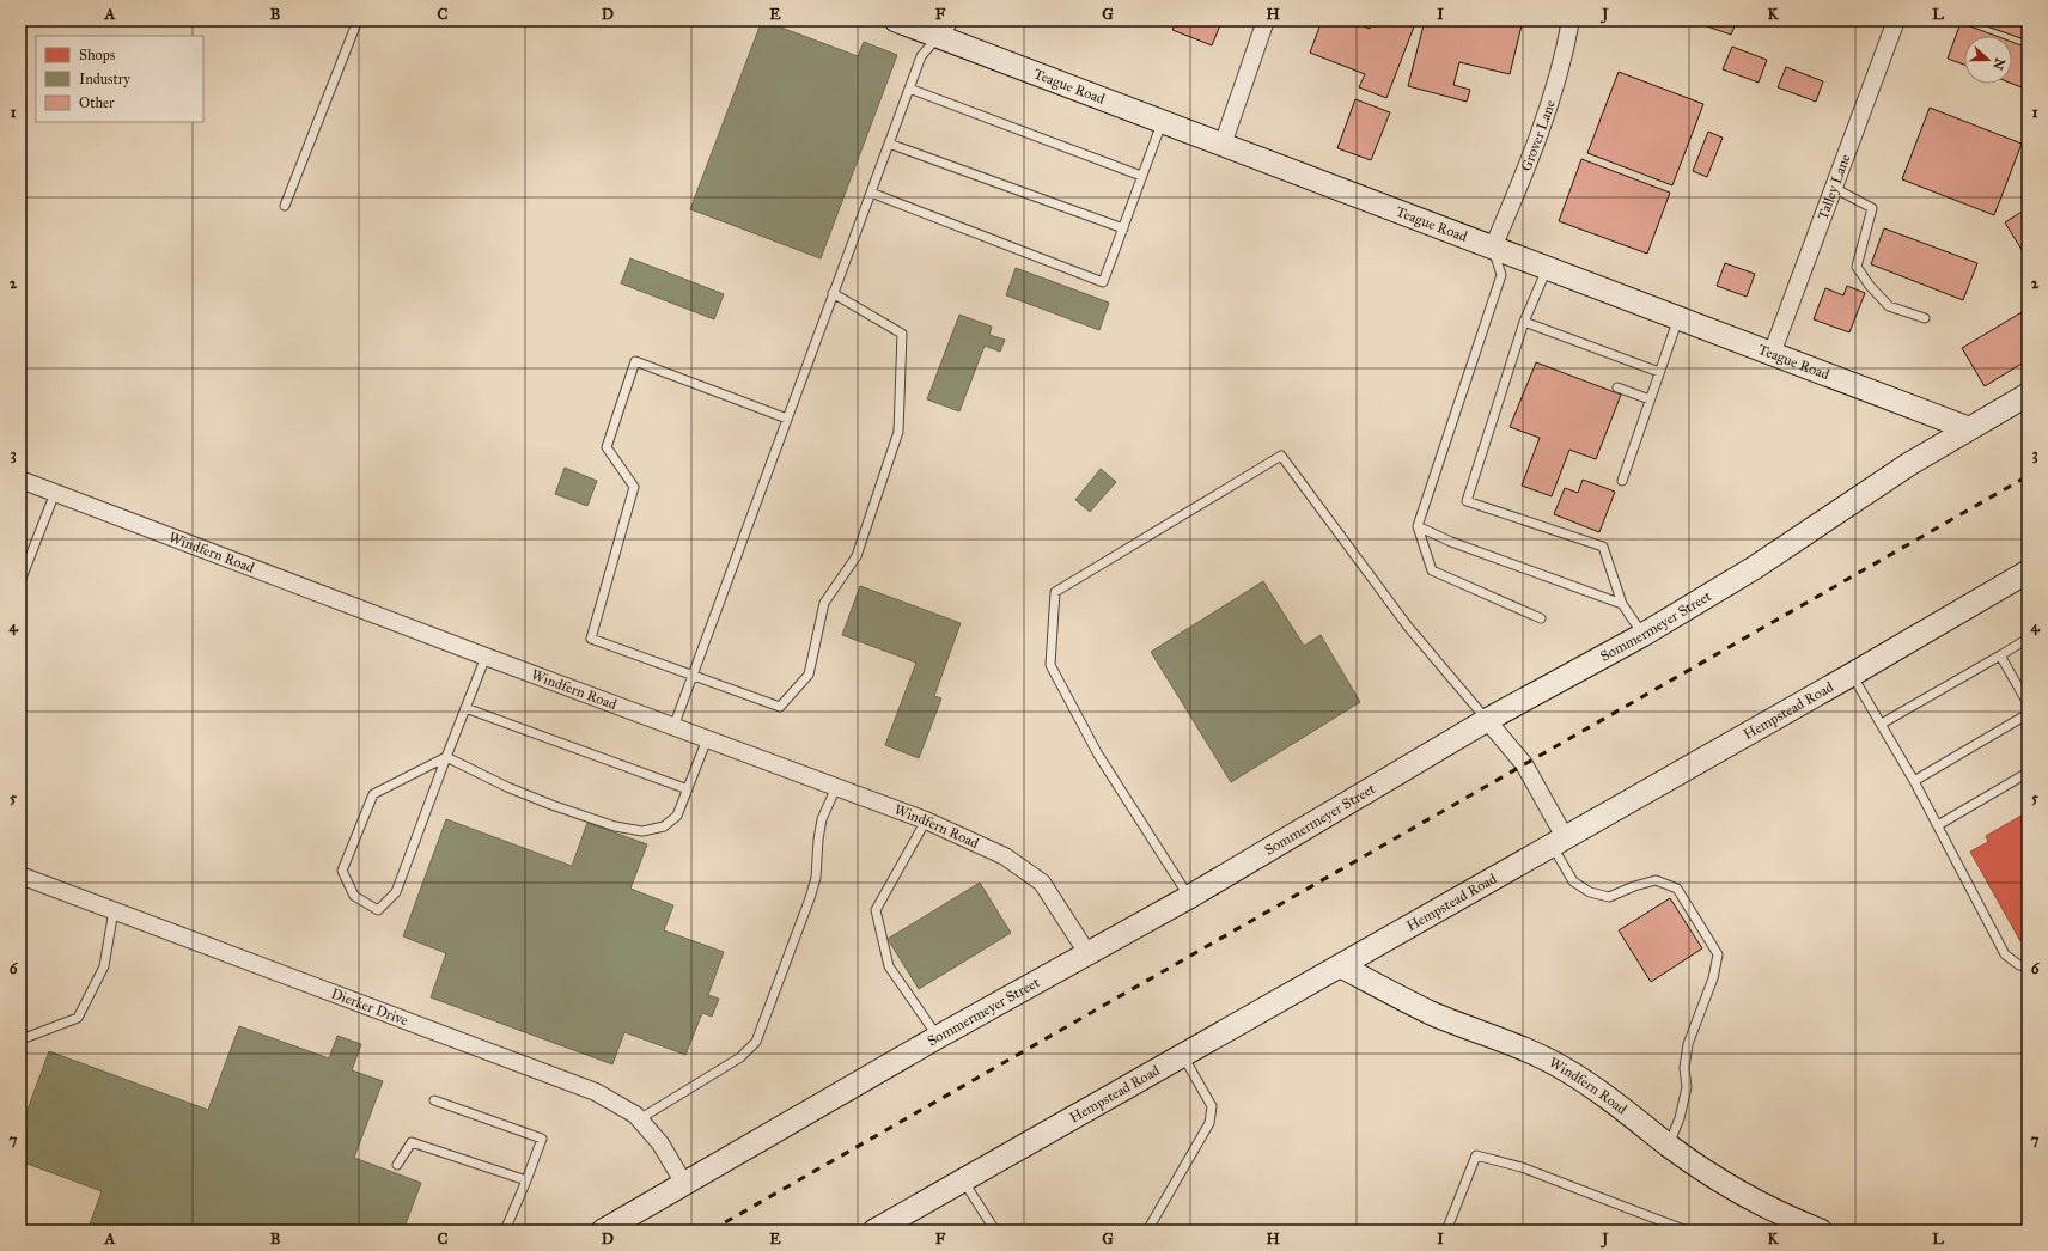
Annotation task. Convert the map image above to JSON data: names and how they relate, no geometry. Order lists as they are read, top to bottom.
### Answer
{
  "streets": {
    "street": [
      "Teague Road",
      "Grover Lane",
      "Talley Lane",
      "Windfern Road",
      "Sommermeyer Street",
      "Hempstead Road",
      "Dierker Drive"
    ]
  },
  "crossings": [
    ["Teague Road", "Grover Lane"],
    ["Teague Road", "Talley Lane"],
    ["Teague Road", "Sommermeyer Street"],
    ["Windfern Road", "Sommermeyer Street"],
    ["Windfern Road", "Hempstead Road"],
    ["Sommermeyer Street", "Dierker Drive"]
  ],
  "legend": ["Shops", "Industry", "Other"],
  "north": "right",
  "grid": {
    "columns": [
      "A",
      "B",
      "C",
      "D",
      "E",
      "F",
      "G",
      "H",
      "I",
      "J",
      "K",
      "L"
    ],
    "rows": [
      "1",
      "2",
      "3",
      "4",
      "5",
      "6",
      "7"
    ]
  }
}
